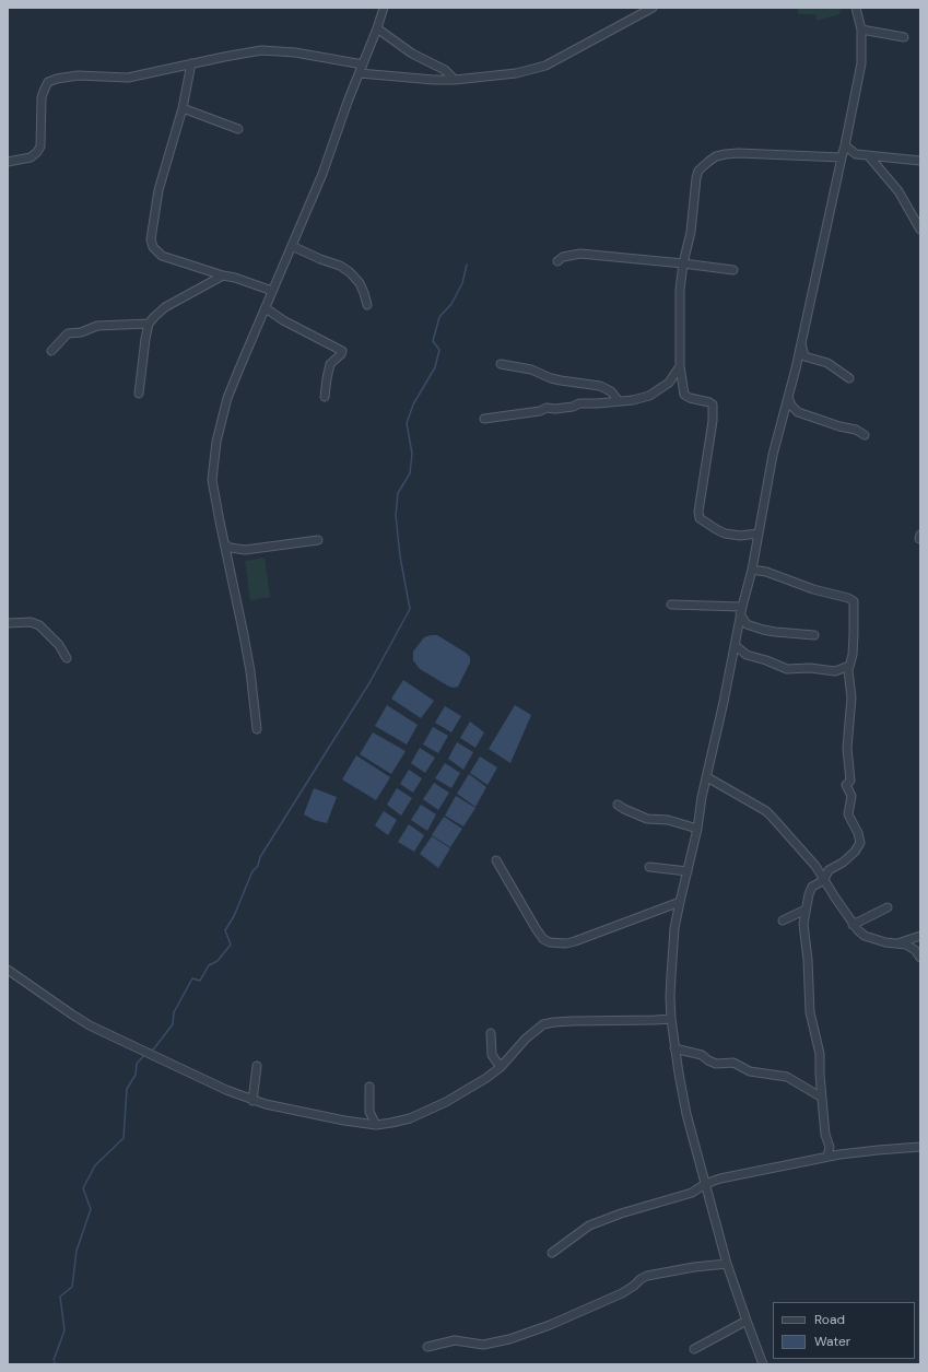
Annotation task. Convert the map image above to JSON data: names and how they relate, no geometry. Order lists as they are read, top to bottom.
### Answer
{
  "legend": ["Road", "Water"]
}
